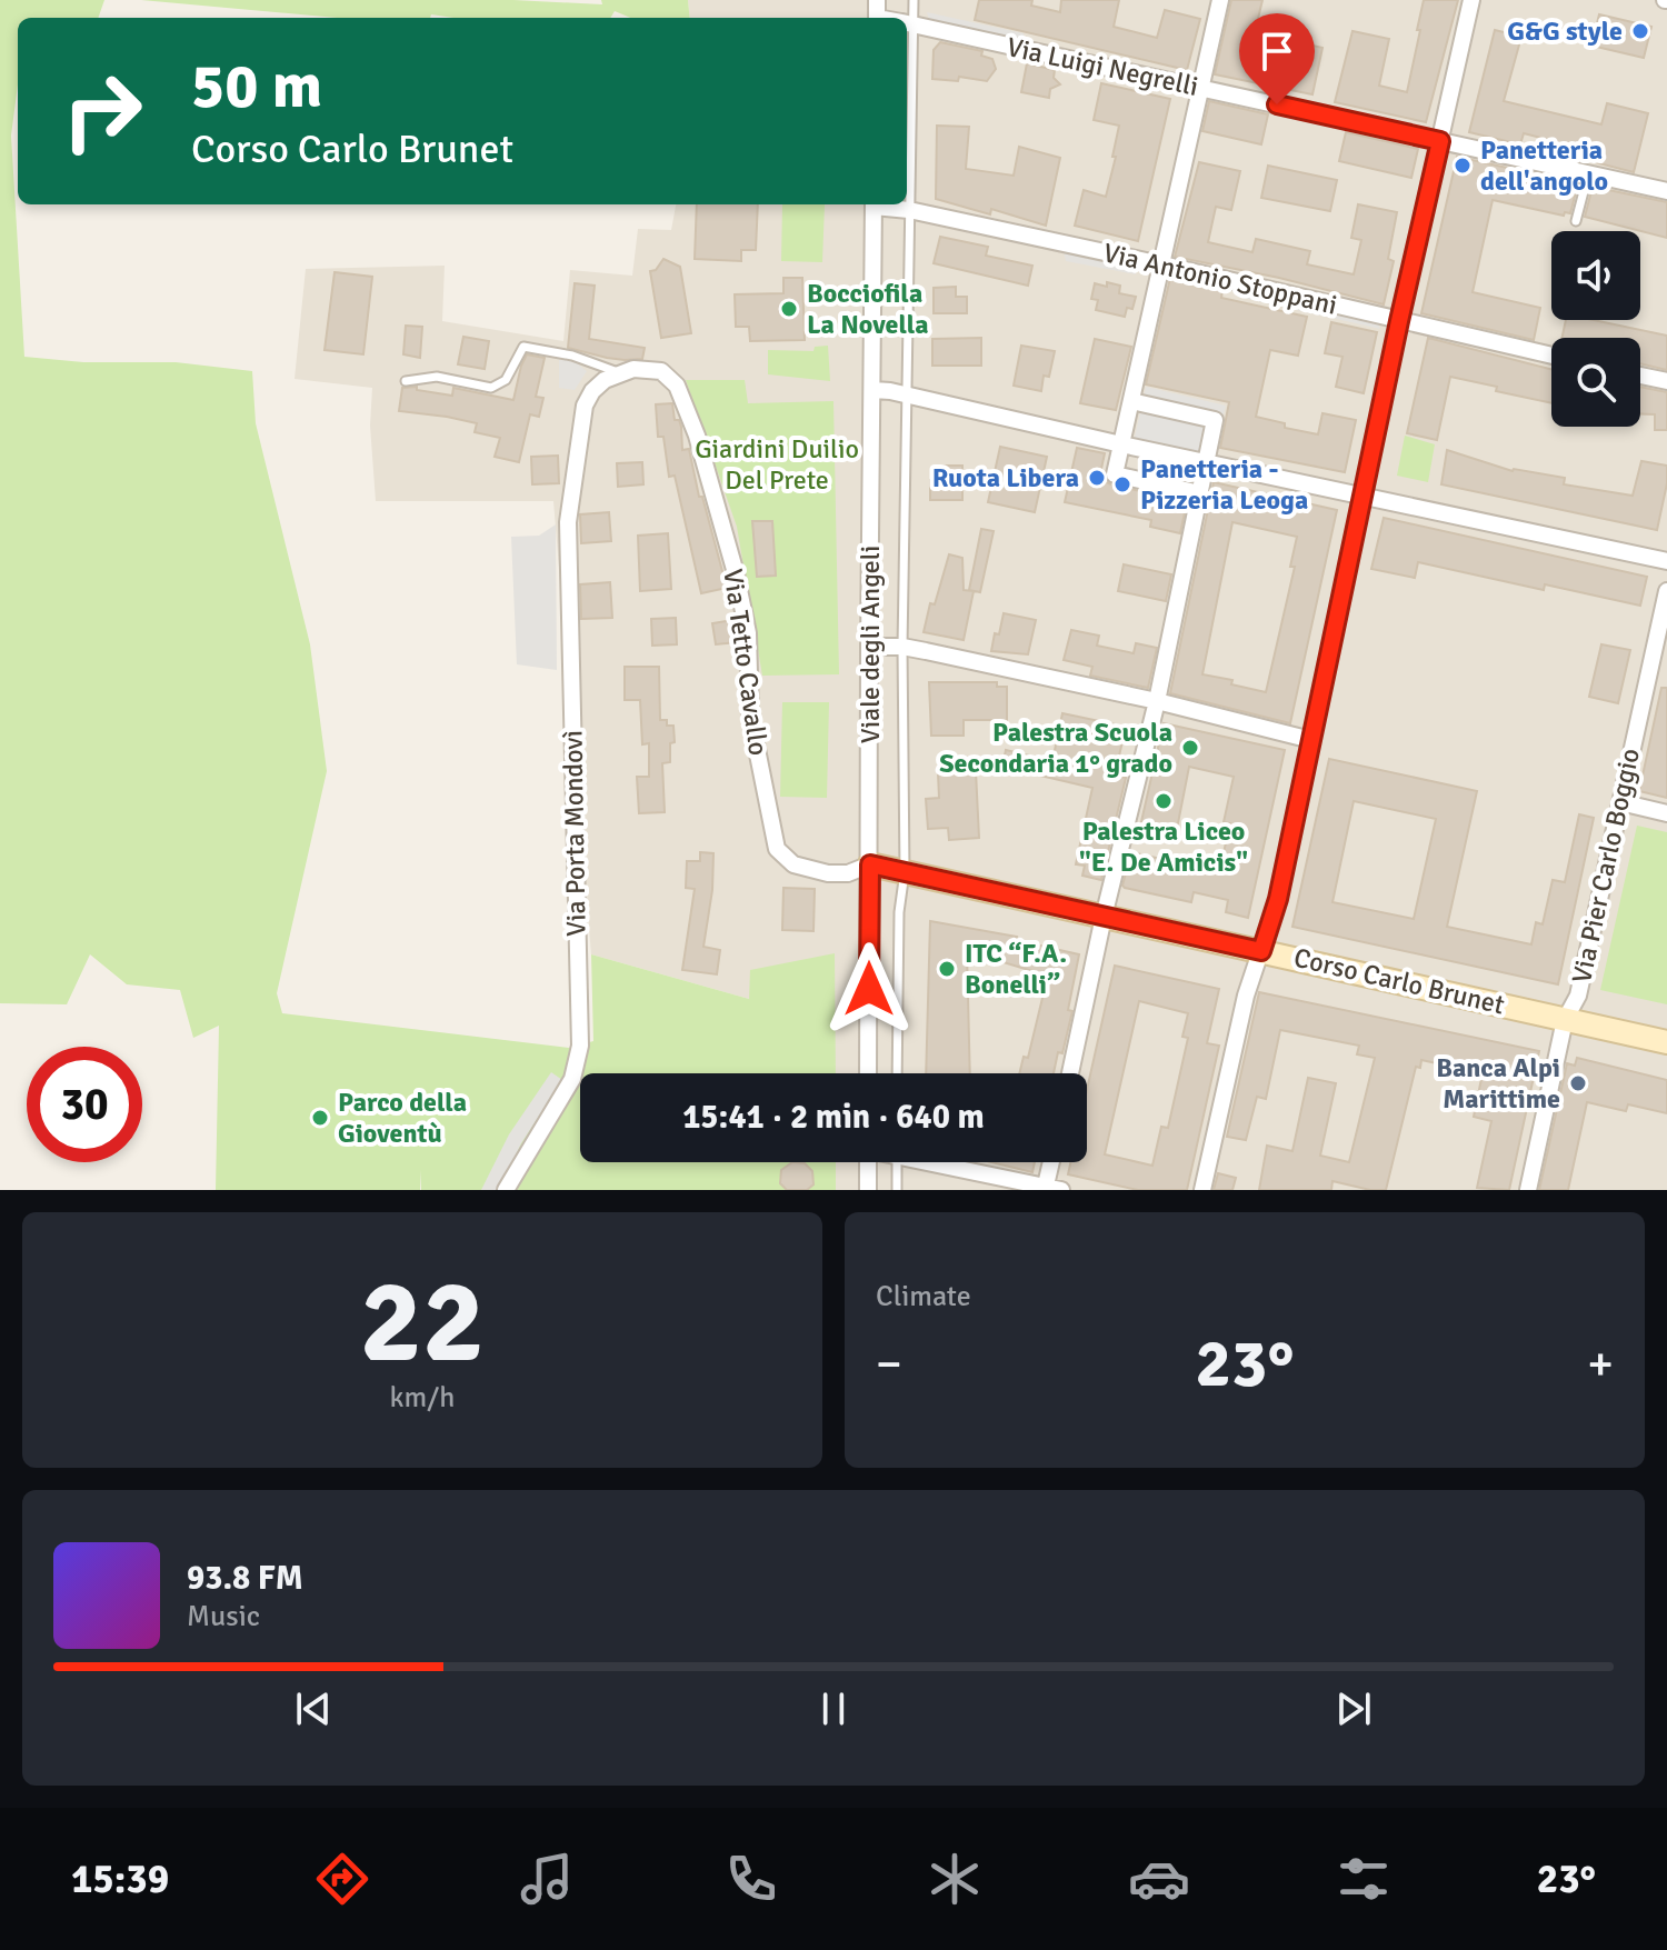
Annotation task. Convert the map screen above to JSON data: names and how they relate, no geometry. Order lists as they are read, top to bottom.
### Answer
{
  "streets": {
    "street": [
      "Via Luigi Negrelli",
      "Via Antonio Stoppani",
      "Viale degli Angeli",
      "Via Tetto Cavallo",
      "Via Porta Mondovì",
      "Via Pier Carlo Boggio",
      "Corso Carlo Brunet"
    ]
  },
  "crossings": [
    ["Viale degli Angeli", "Via Tetto Cavallo"],
    ["Viale degli Angeli", "Corso Carlo Brunet"],
    ["Via Tetto Cavallo", "Via Porta Mondovì"],
    ["Via Tetto Cavallo", "Corso Carlo Brunet"],
    ["Via Pier Carlo Boggio", "Corso Carlo Brunet"]
  ],
  "parks": ["Giardini Duilio Del Prete"],
  "places": [
    "G&G style",
    "Panetteria dell'angolo",
    "Bocciofila La Novella",
    "Ruota Libera",
    "Panetteria - Pizzeria Leoga",
    "Palestra Scuola Secondaria 1° grado",
    "Palestra Liceo \"E. De Amicis\"",
    "ITC “F.A. Bonelli”",
    "Banca Alpi Marittime",
    "Parco della Gioventù"
  ],
  "page": {
    "turn": ["50 m", "Corso Carlo Brunet"],
    "limit": "30",
    "trip": "15:41 · 2 min · 640 m",
    "tile": [
      ["22", "km/h"],
      "Climate"
    ],
    "heat": ["−", "23°", "+"],
    "song": ["93.8 FM", "Music"],
    "tabs": ["15:39", "23°"]
  }
}
